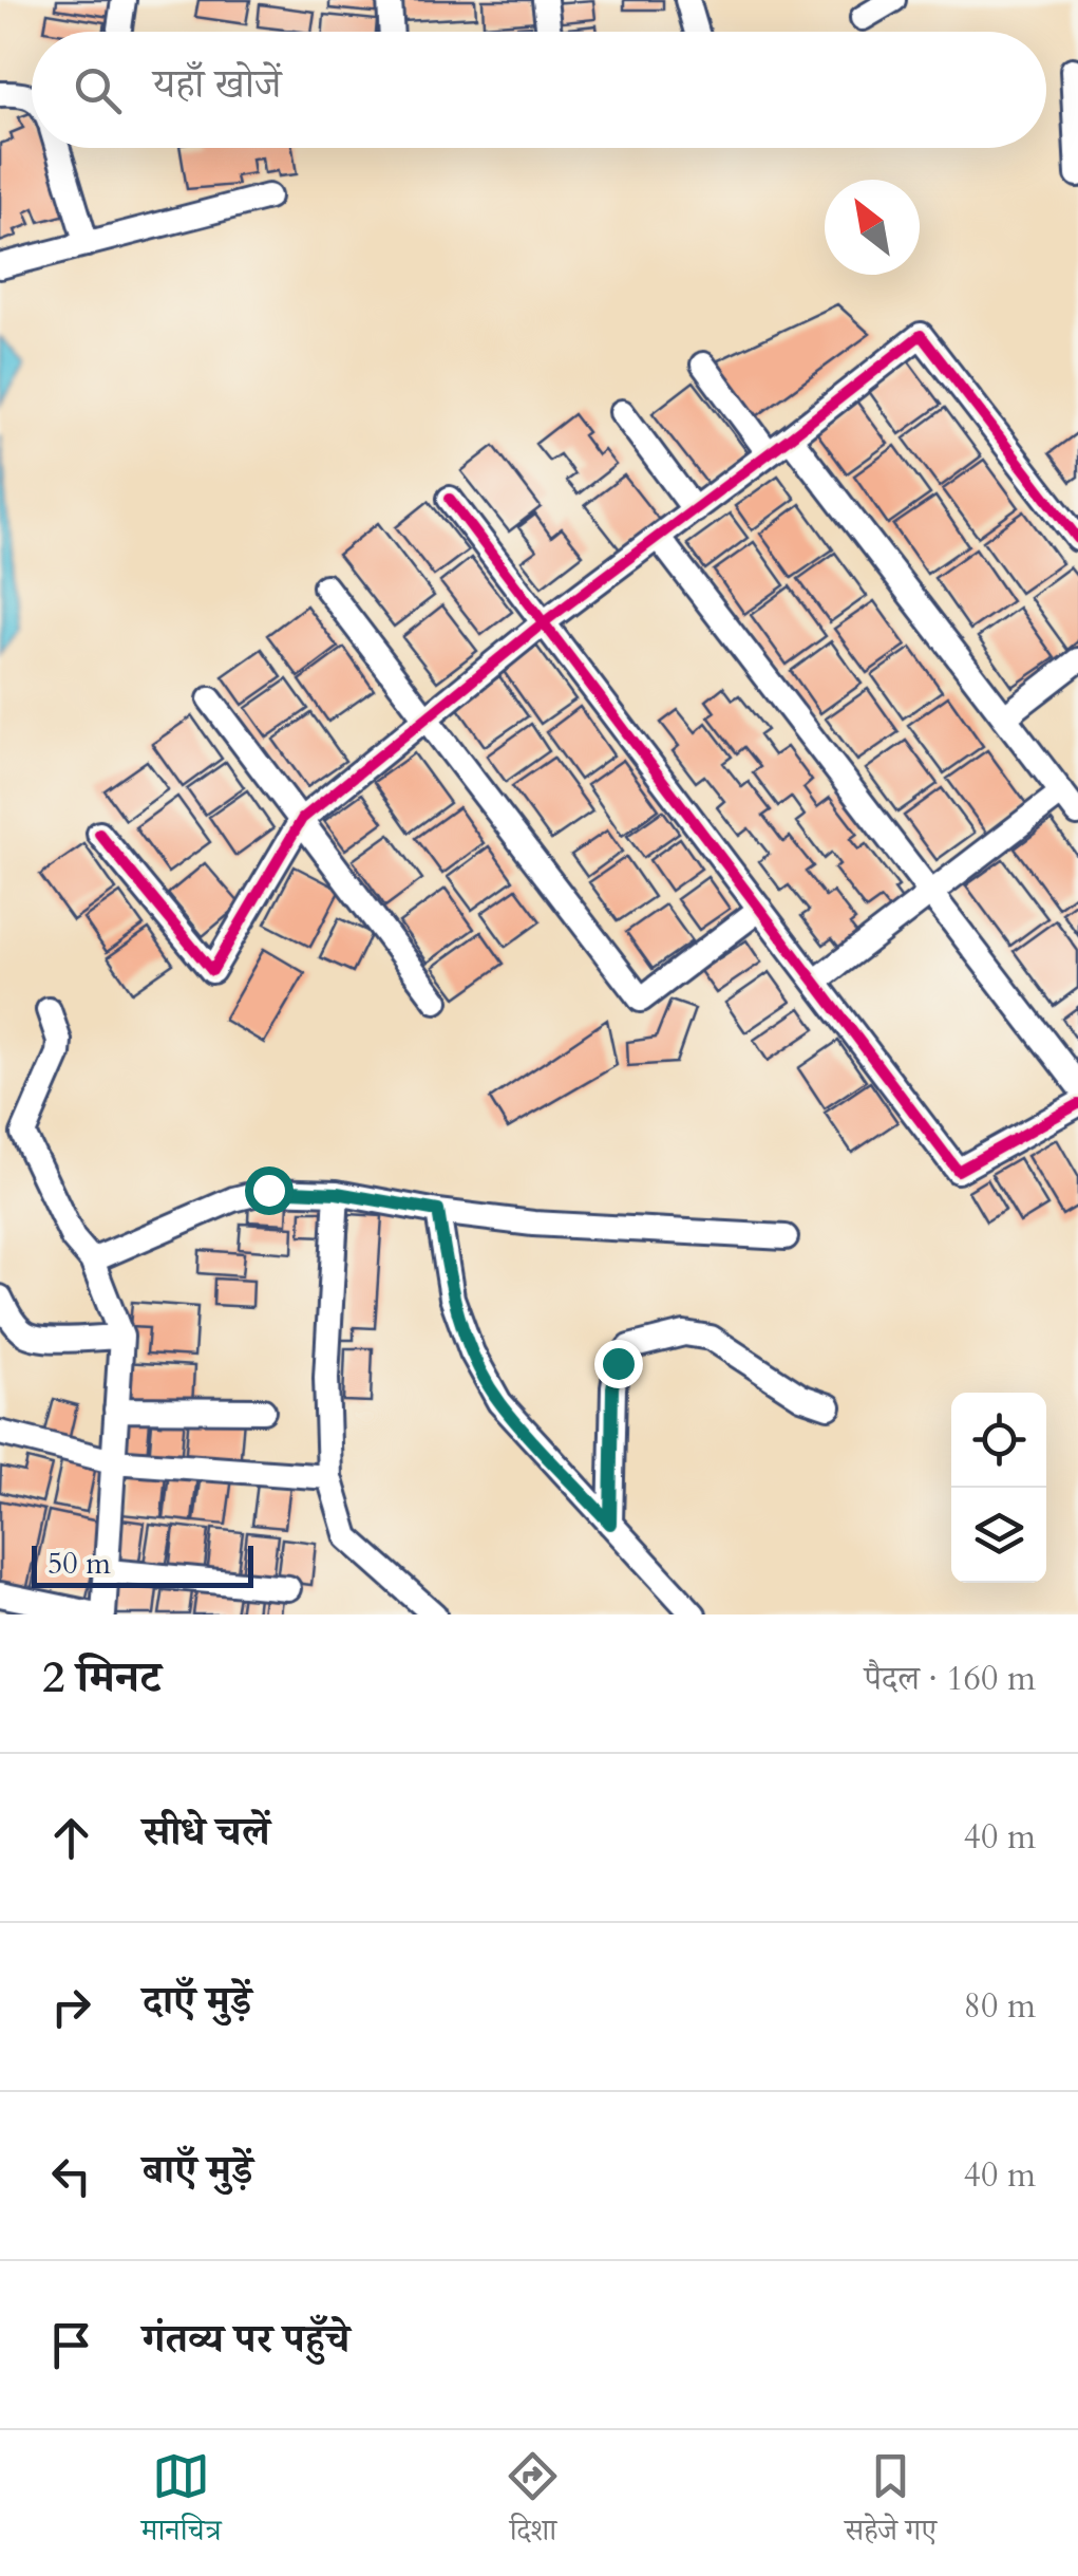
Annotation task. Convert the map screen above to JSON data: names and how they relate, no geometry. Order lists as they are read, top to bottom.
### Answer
{
  "scale_bar": "50 m",
  "north": "top left",
  "page": {
    "search": "यहाँ खोजें",
    "scale": "50 m",
    "heading": ["2 मिनट", "पैदल · 160 m"],
    "list": [
      ["सीधे चलें", "40 m"],
      ["दाएँ मुड़ें", "80 m"],
      ["बाएँ मुड़ें", "40 m"],
      "गंतव्य पर पहुँचे"
    ],
    "nav": ["मानचित्र", "दिशा", "सहेजे गए"]
  }
}
